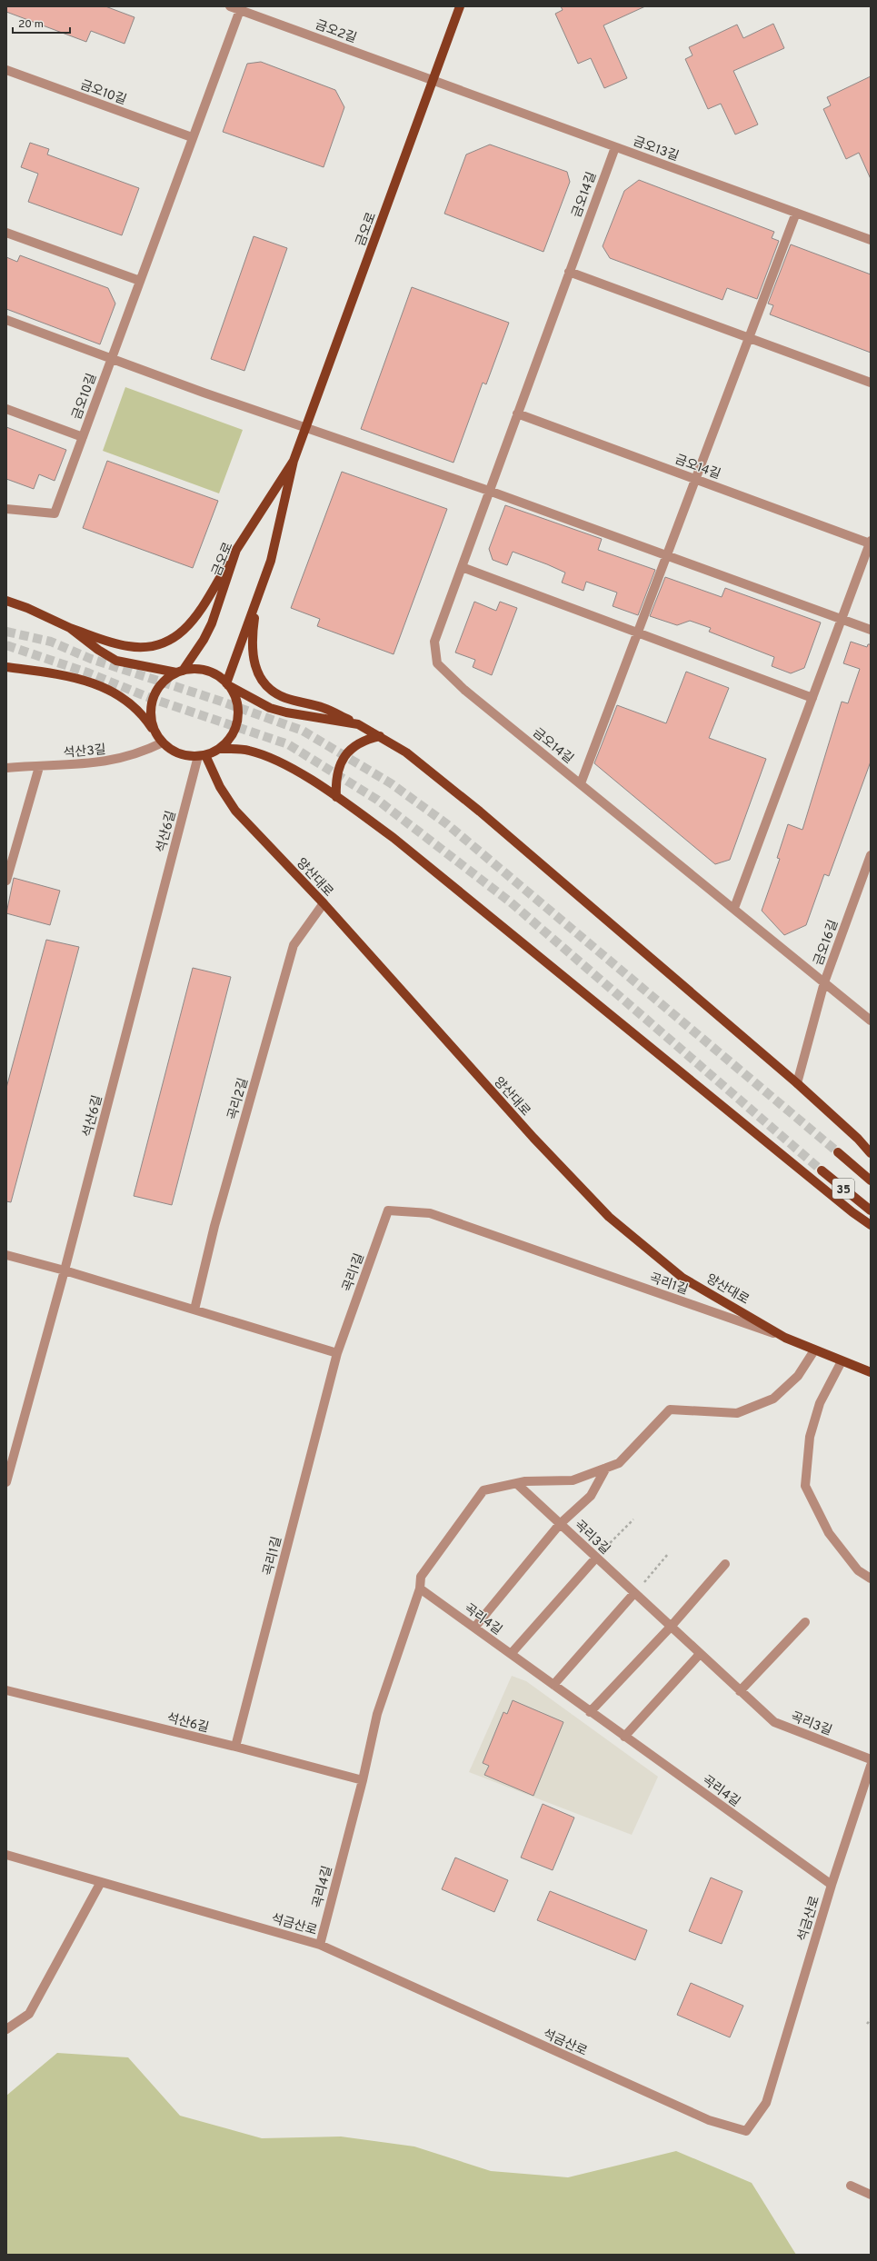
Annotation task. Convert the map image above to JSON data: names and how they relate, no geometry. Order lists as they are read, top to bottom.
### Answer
{
  "streets": {
    "main road": ["금오로", "양산대로", "35"],
    "street": [
      "금오2길",
      "금오10길",
      "금오13길",
      "금오14길",
      "석산3길",
      "석산6길",
      "금오16길",
      "곡리2길",
      "곡리1길",
      "곡리3길",
      "곡리4길",
      "석금산로"
    ]
  },
  "crossings": [
    ["금오2길", "금오10길"],
    ["금오2길", "금오13길"],
    ["금오2길", "금오로"],
    ["금오13길", "금오14길"],
    ["금오13길", "금오로"],
    ["금오14길", "금오16길"],
    ["금오로", "석산3길"],
    ["금오로", "석산6길"],
    ["금오로", "양산대로"],
    ["석산3길", "석산6길"],
    ["석산3길", "양산대로"],
    ["석산6길", "양산대로"],
    ["석산6길", "곡리1길"],
    ["석산6길", "곡리4길"],
    ["양산대로", "곡리2길"],
    ["양산대로", "곡리1길"],
    ["곡리4길", "석금산로"]
  ],
  "scale_bar": "20 m"
}
